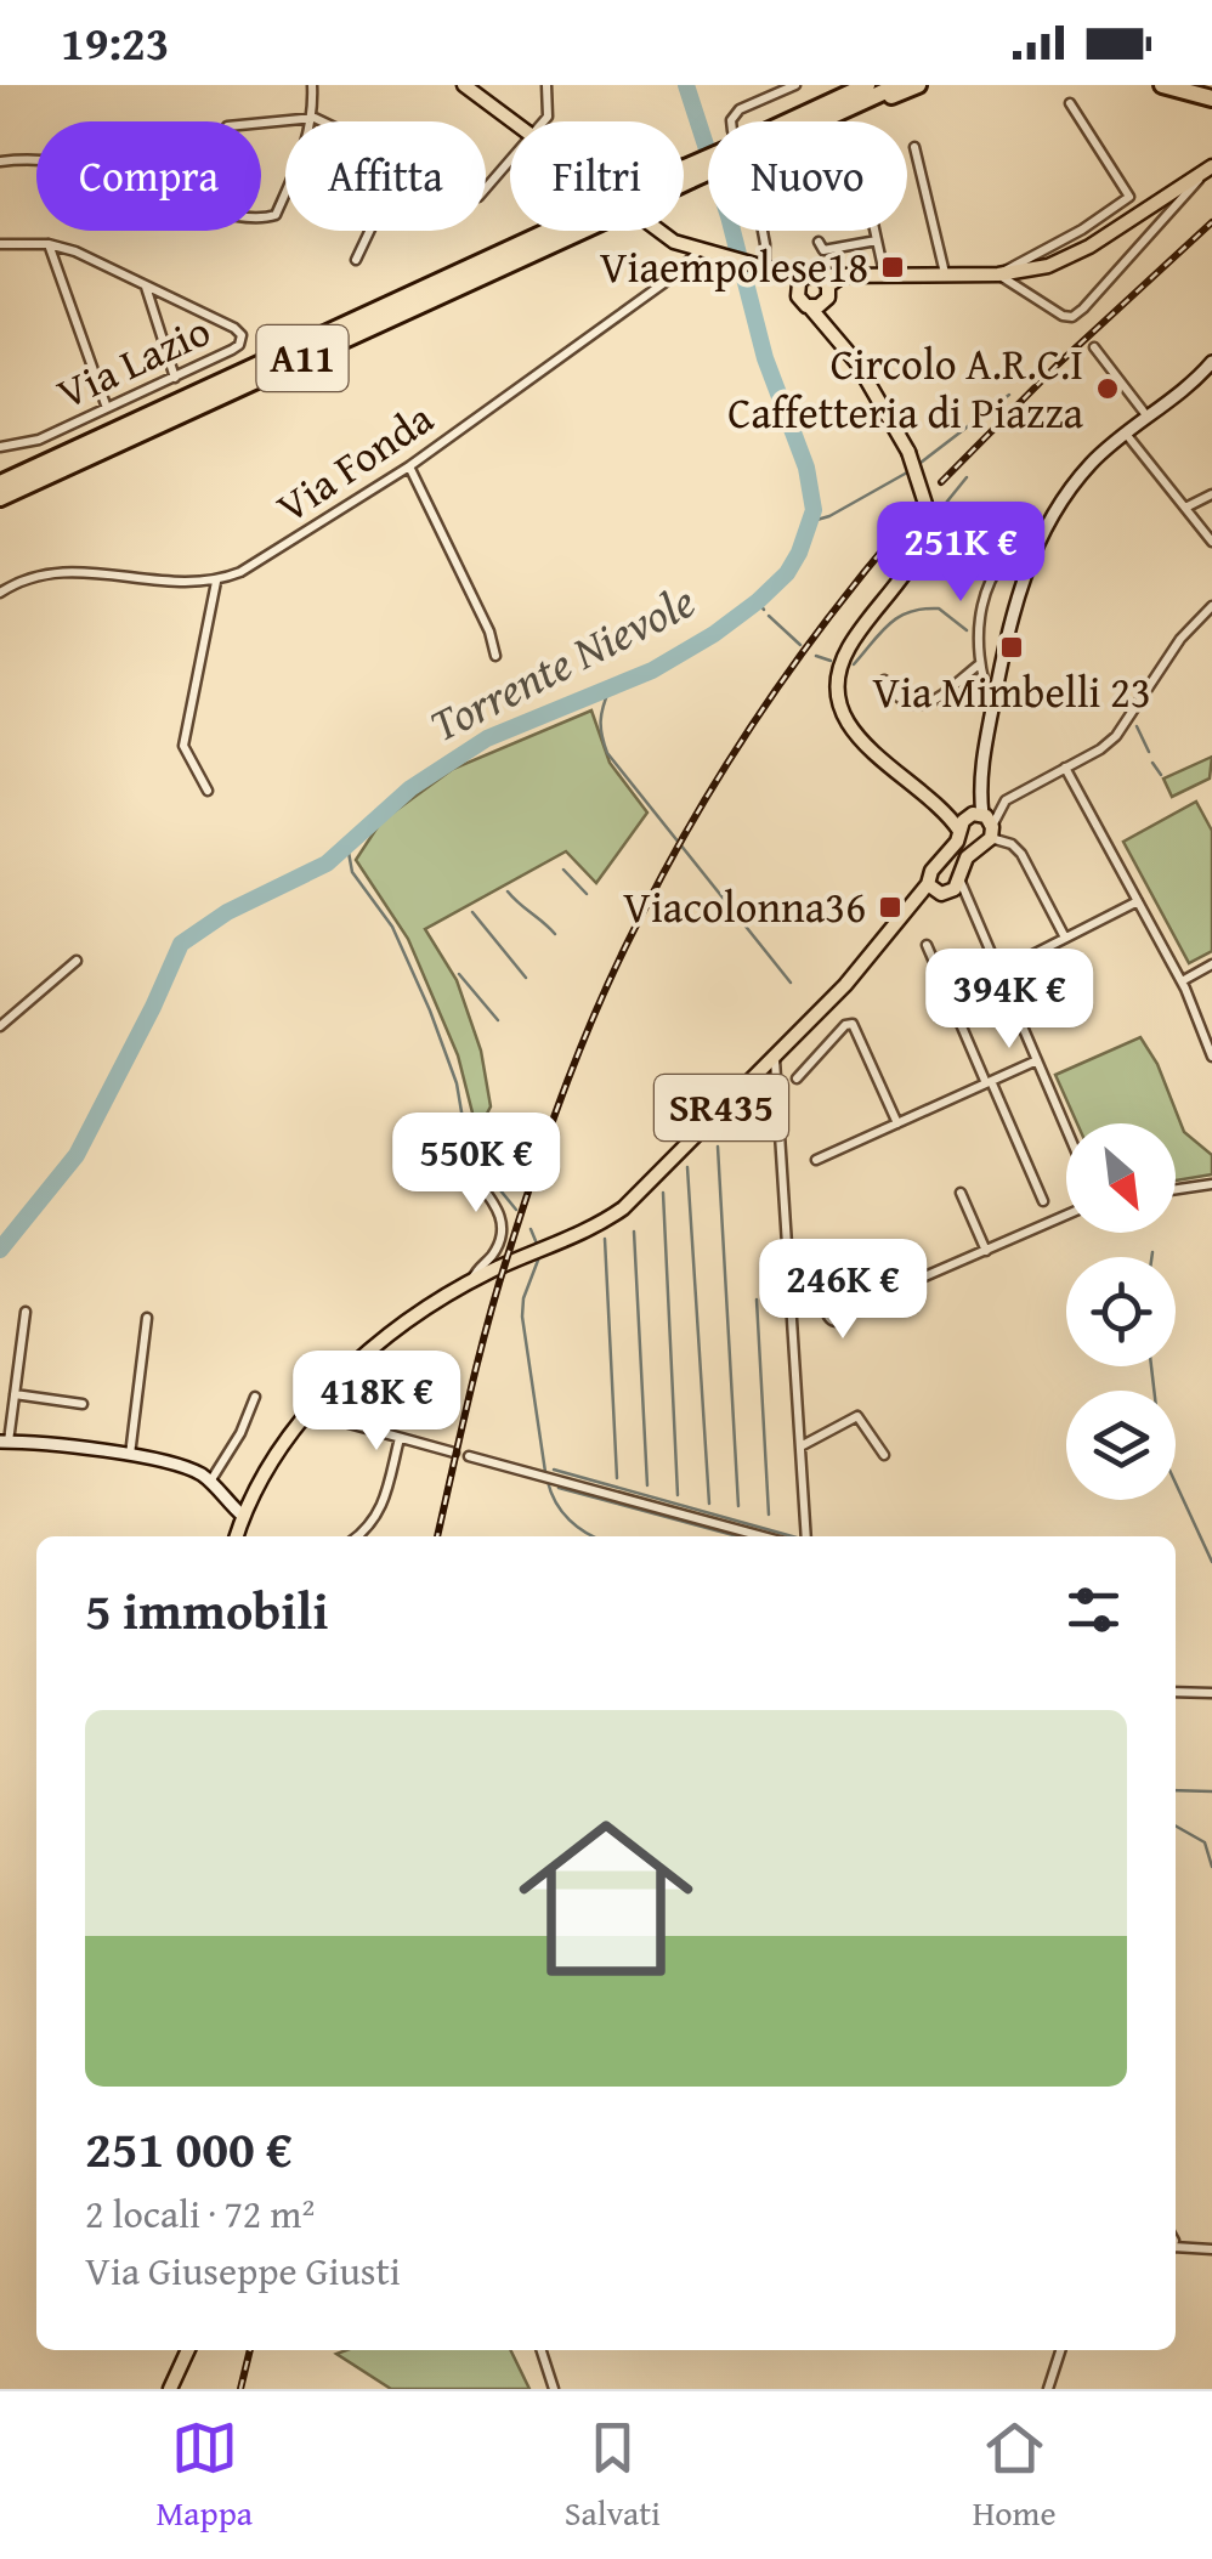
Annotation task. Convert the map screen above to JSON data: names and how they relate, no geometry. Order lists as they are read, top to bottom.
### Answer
{
  "streets": {
    "highway": ["A11"],
    "main road": ["SR435"],
    "street": ["Via Lazio", "Via Fonda"]
  },
  "water": ["Torrente Nievole"],
  "places": {
    "transit": ["Viaempolese18", "Via Mimbelli 23", "Viacolonna36"],
    "other": ["Circolo A.R.C.I Caffetteria di Piazza"]
  },
  "north": "bottom right",
  "page": {
    "status": "19:23",
    "chip": [
      "Compra",
      "Affitta",
      "Filtri",
      "Nuovo"
    ],
    "price": [
      "251K €",
      "394K €",
      "550K €",
      "246K €",
      "418K €"
    ],
    "heading": "5 immobili",
    "list": [
      {
        "name": "251 000 €",
        "note": "2 locali · 72 m² · Via Giuseppe Giusti"
      }
    ],
    "tabs": ["Mappa", "Salvati", "Home"]
  }
}
